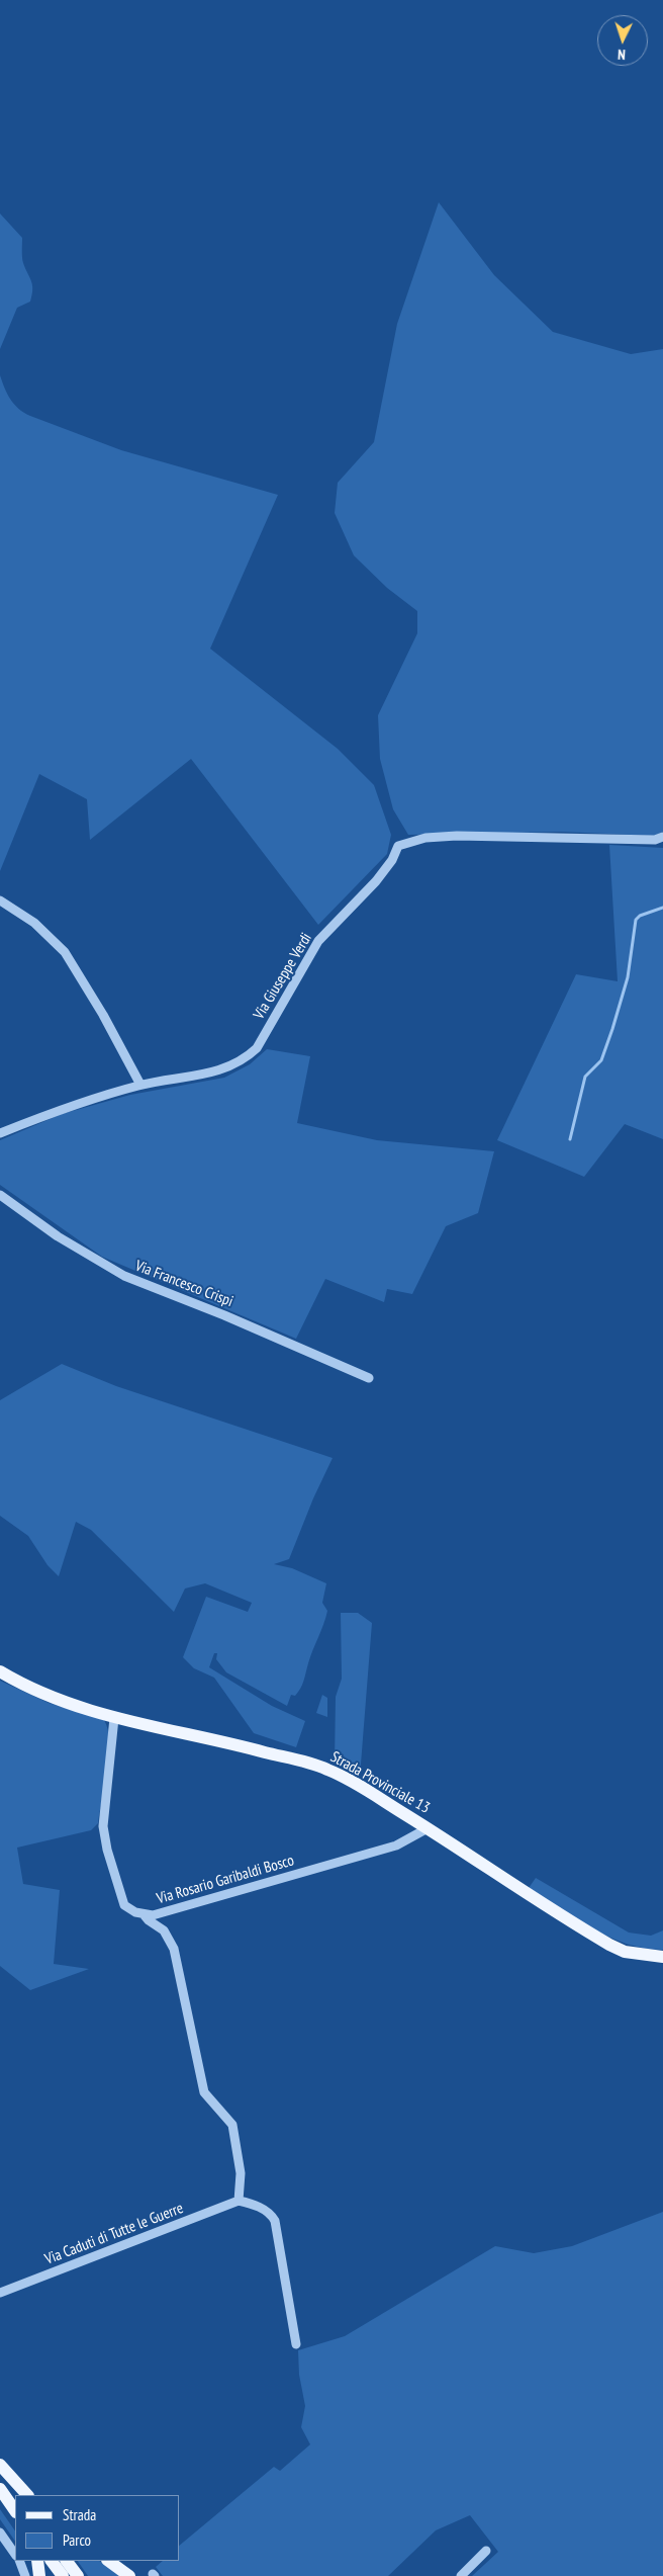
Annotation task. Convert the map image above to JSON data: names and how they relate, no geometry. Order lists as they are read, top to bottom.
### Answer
{
  "streets": {
    "main road": ["Strada Provinciale 13"],
    "street": [
      "Via Giuseppe Verdi",
      "Via Francesco Crispi",
      "Via Rosario Garibaldi Bosco",
      "Via Caduti di Tutte le Guerre"
    ]
  },
  "crossings": [
    ["Strada Provinciale 13", "Via Rosario Garibaldi Bosco"]
  ],
  "legend": ["Strada", "Parco"],
  "north": "bottom"
}
